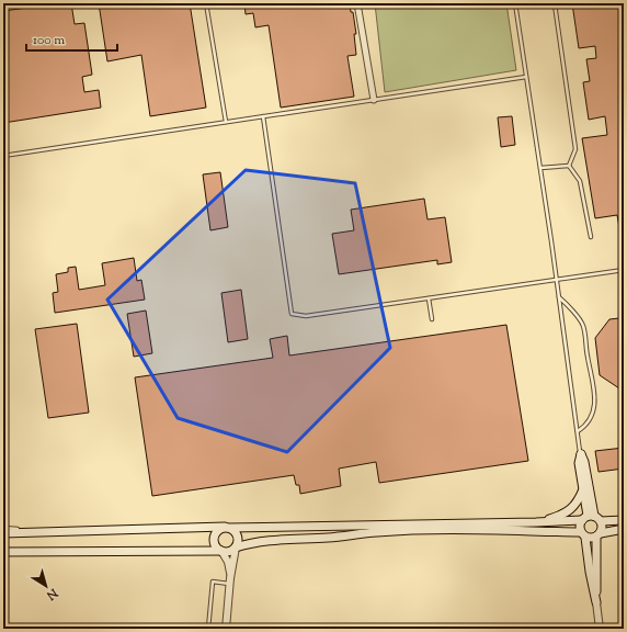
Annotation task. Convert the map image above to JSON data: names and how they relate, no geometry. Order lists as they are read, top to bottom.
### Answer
{
  "scale_bar": "100 m",
  "north": "bottom right"
}
